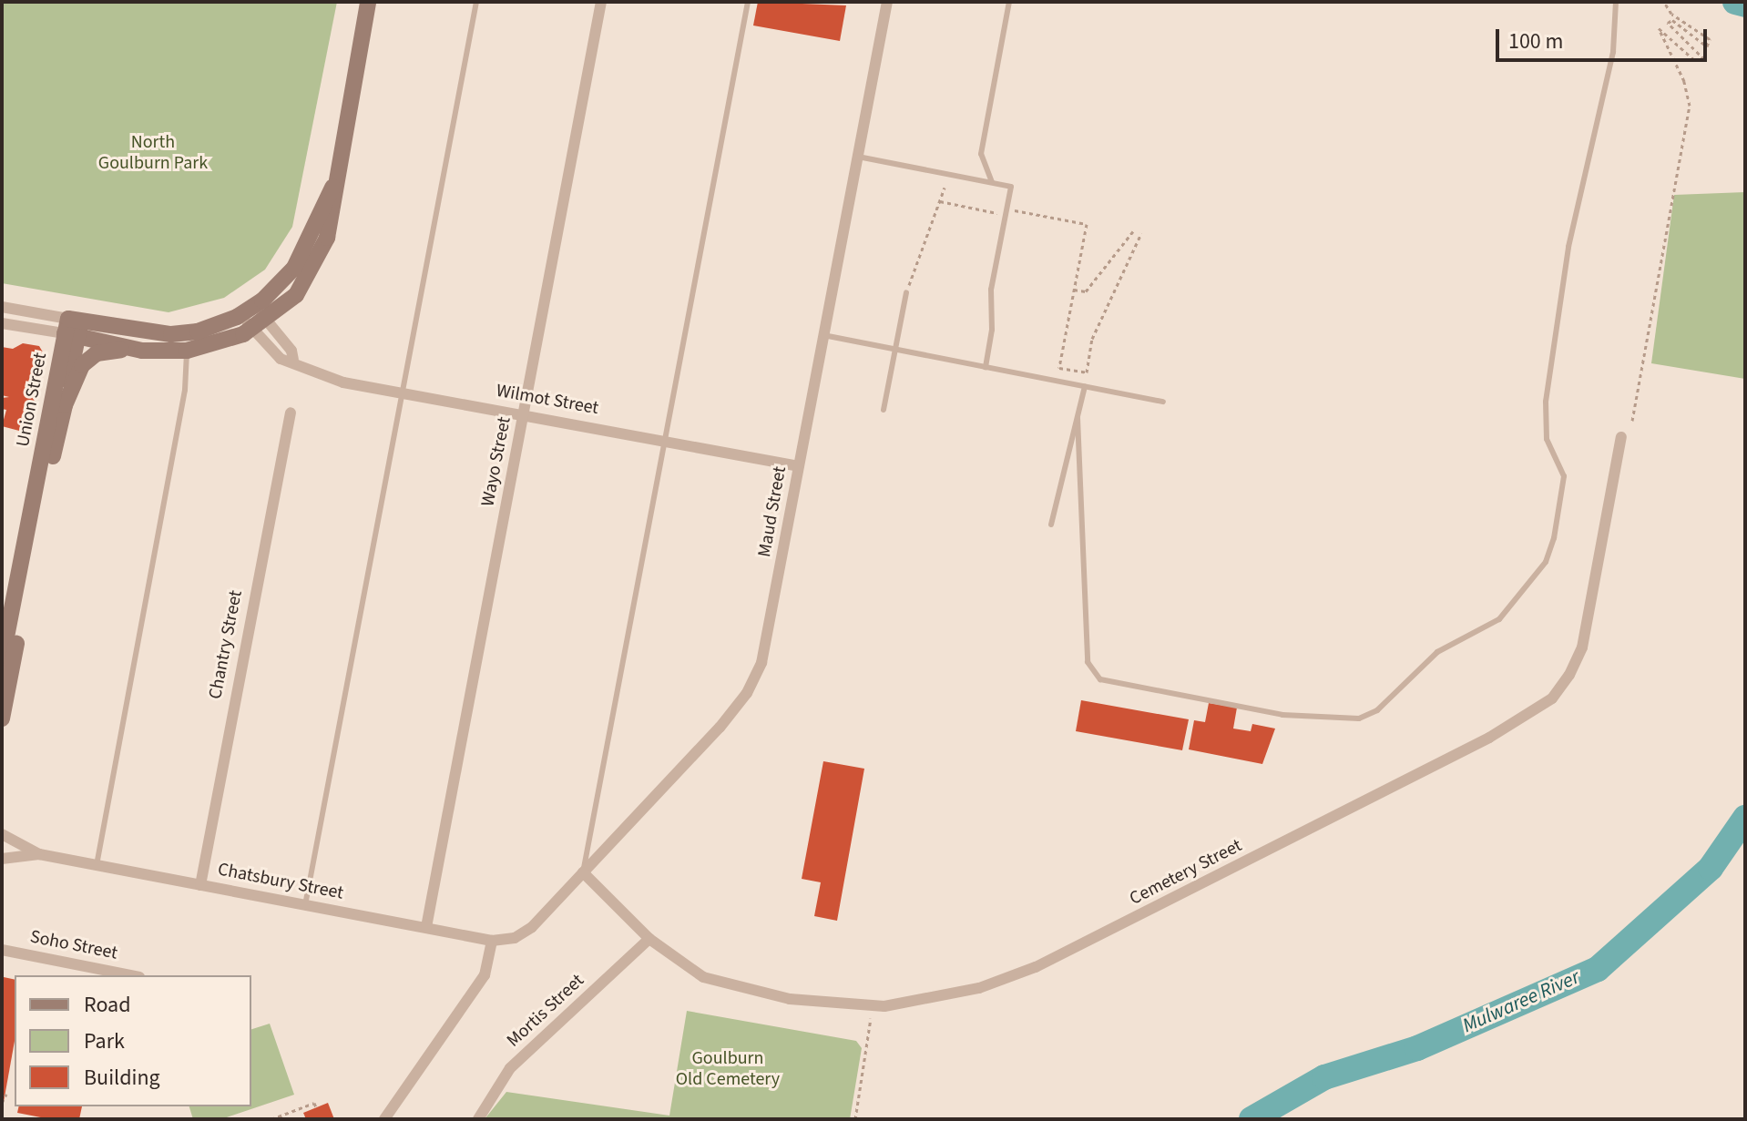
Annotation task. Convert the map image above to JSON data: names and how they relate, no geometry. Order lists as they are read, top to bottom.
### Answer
{
  "streets": {
    "main road": ["Union Street"],
    "street": [
      "Wilmot Street",
      "Wayo Street",
      "Maud Street",
      "Chantry Street",
      "Cemetery Street",
      "Chatsbury Street",
      "Soho Street",
      "Mortis Street"
    ]
  },
  "crossings": [
    ["Wilmot Street", "Wayo Street"],
    ["Wilmot Street", "Maud Street"],
    ["Wayo Street", "Chatsbury Street"],
    ["Maud Street", "Cemetery Street"],
    ["Maud Street", "Chatsbury Street"],
    ["Chantry Street", "Chatsbury Street"],
    ["Cemetery Street", "Mortis Street"]
  ],
  "water": ["Mulwaree River"],
  "parks": ["North Goulburn Park", "Goulburn Old Cemetery"],
  "legend": ["Road", "Park", "Building"],
  "scale_bar": "100 m"
}
